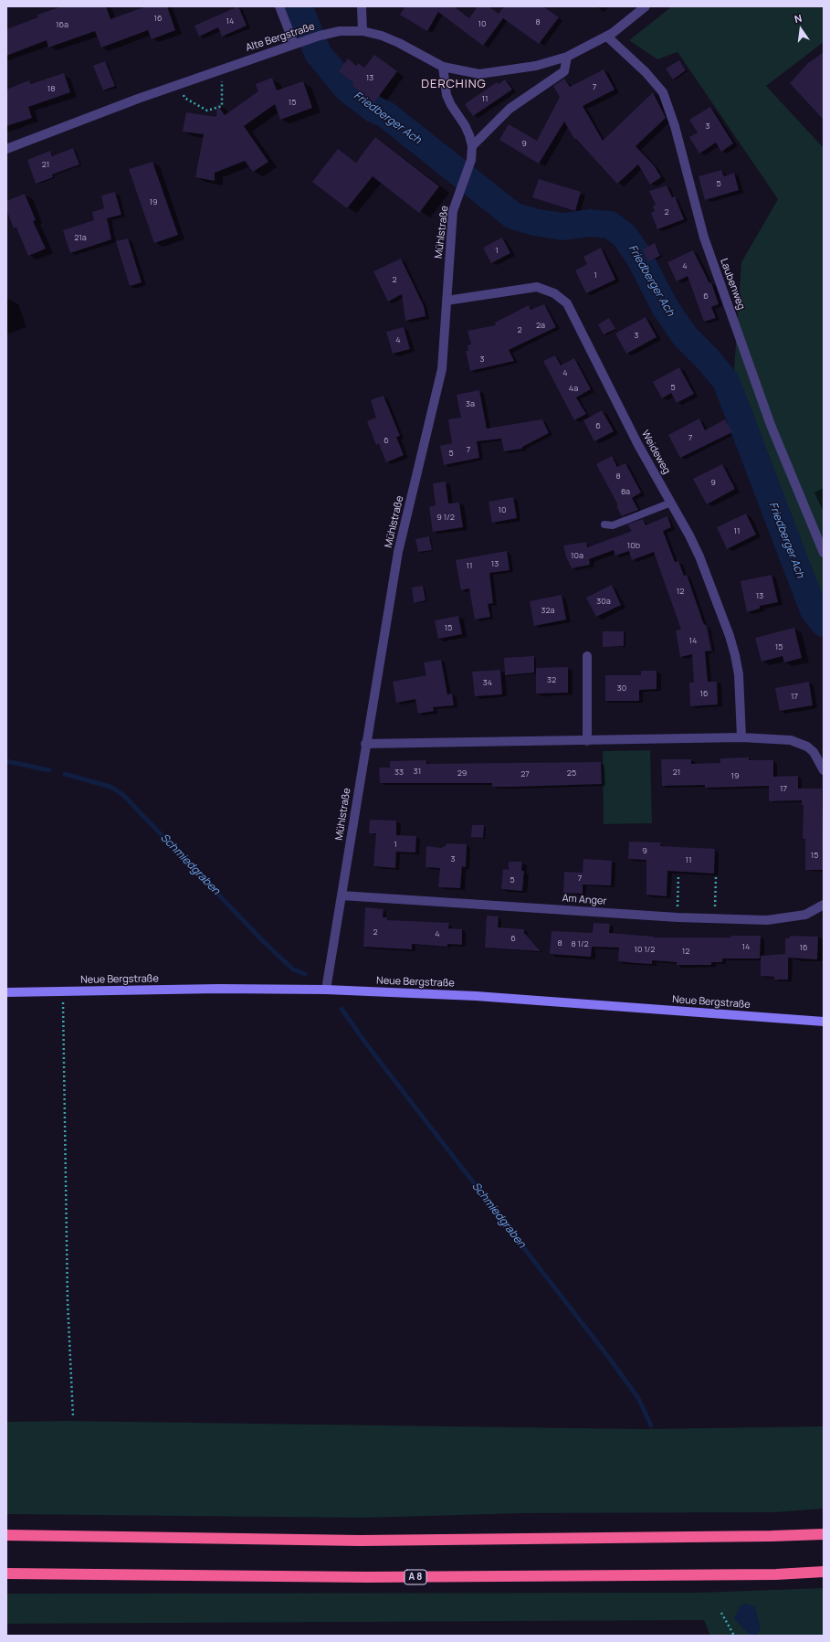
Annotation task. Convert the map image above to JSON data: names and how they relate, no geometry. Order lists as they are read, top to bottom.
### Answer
{
  "streets": {
    "highway": ["A 8"],
    "main road": ["Neue Bergstraße"],
    "street": [
      "Alte Bergstraße",
      "Mühlstraße",
      "Laubenweg",
      "Weideweg",
      "Am Anger"
    ]
  },
  "crossings": [
    ["Alte Bergstraße", "Mühlstraße"],
    ["Alte Bergstraße", "Laubenweg"],
    ["Mühlstraße", "Weideweg"],
    ["Mühlstraße", "Am Anger"],
    ["Mühlstraße", "Neue Bergstraße"]
  ],
  "districts": ["DERCHING"],
  "water": ["Friedberger Ach", "Schmiedgraben"],
  "house_numbers": [
    "16",
    "14",
    "8",
    "10",
    "16a",
    "13",
    "7",
    "18",
    "11",
    "15",
    "3",
    "9",
    "21",
    "5",
    "19",
    "2",
    "21a",
    "1",
    "4",
    "1",
    "2",
    "6",
    "2a",
    "2",
    "3",
    "4",
    "3",
    "4",
    "5",
    "4a",
    "3a",
    "6",
    "7",
    "6",
    "7",
    "5",
    "8",
    "9",
    "8a",
    "10",
    "9 1/2",
    "11",
    "10b",
    "10a",
    "13",
    "11",
    "12",
    "13",
    "30a",
    "32a",
    "15",
    "14",
    "15",
    "32",
    "34",
    "30",
    "16",
    "17",
    "31",
    "33",
    "21",
    "29",
    "25",
    "27",
    "19",
    "17",
    "1",
    "9",
    "15",
    "3",
    "11",
    "7",
    "5",
    "2",
    "4",
    "6",
    "8",
    "8 1/2",
    "14",
    "16",
    "10 1/2",
    "12"
  ],
  "north": "top"
}
